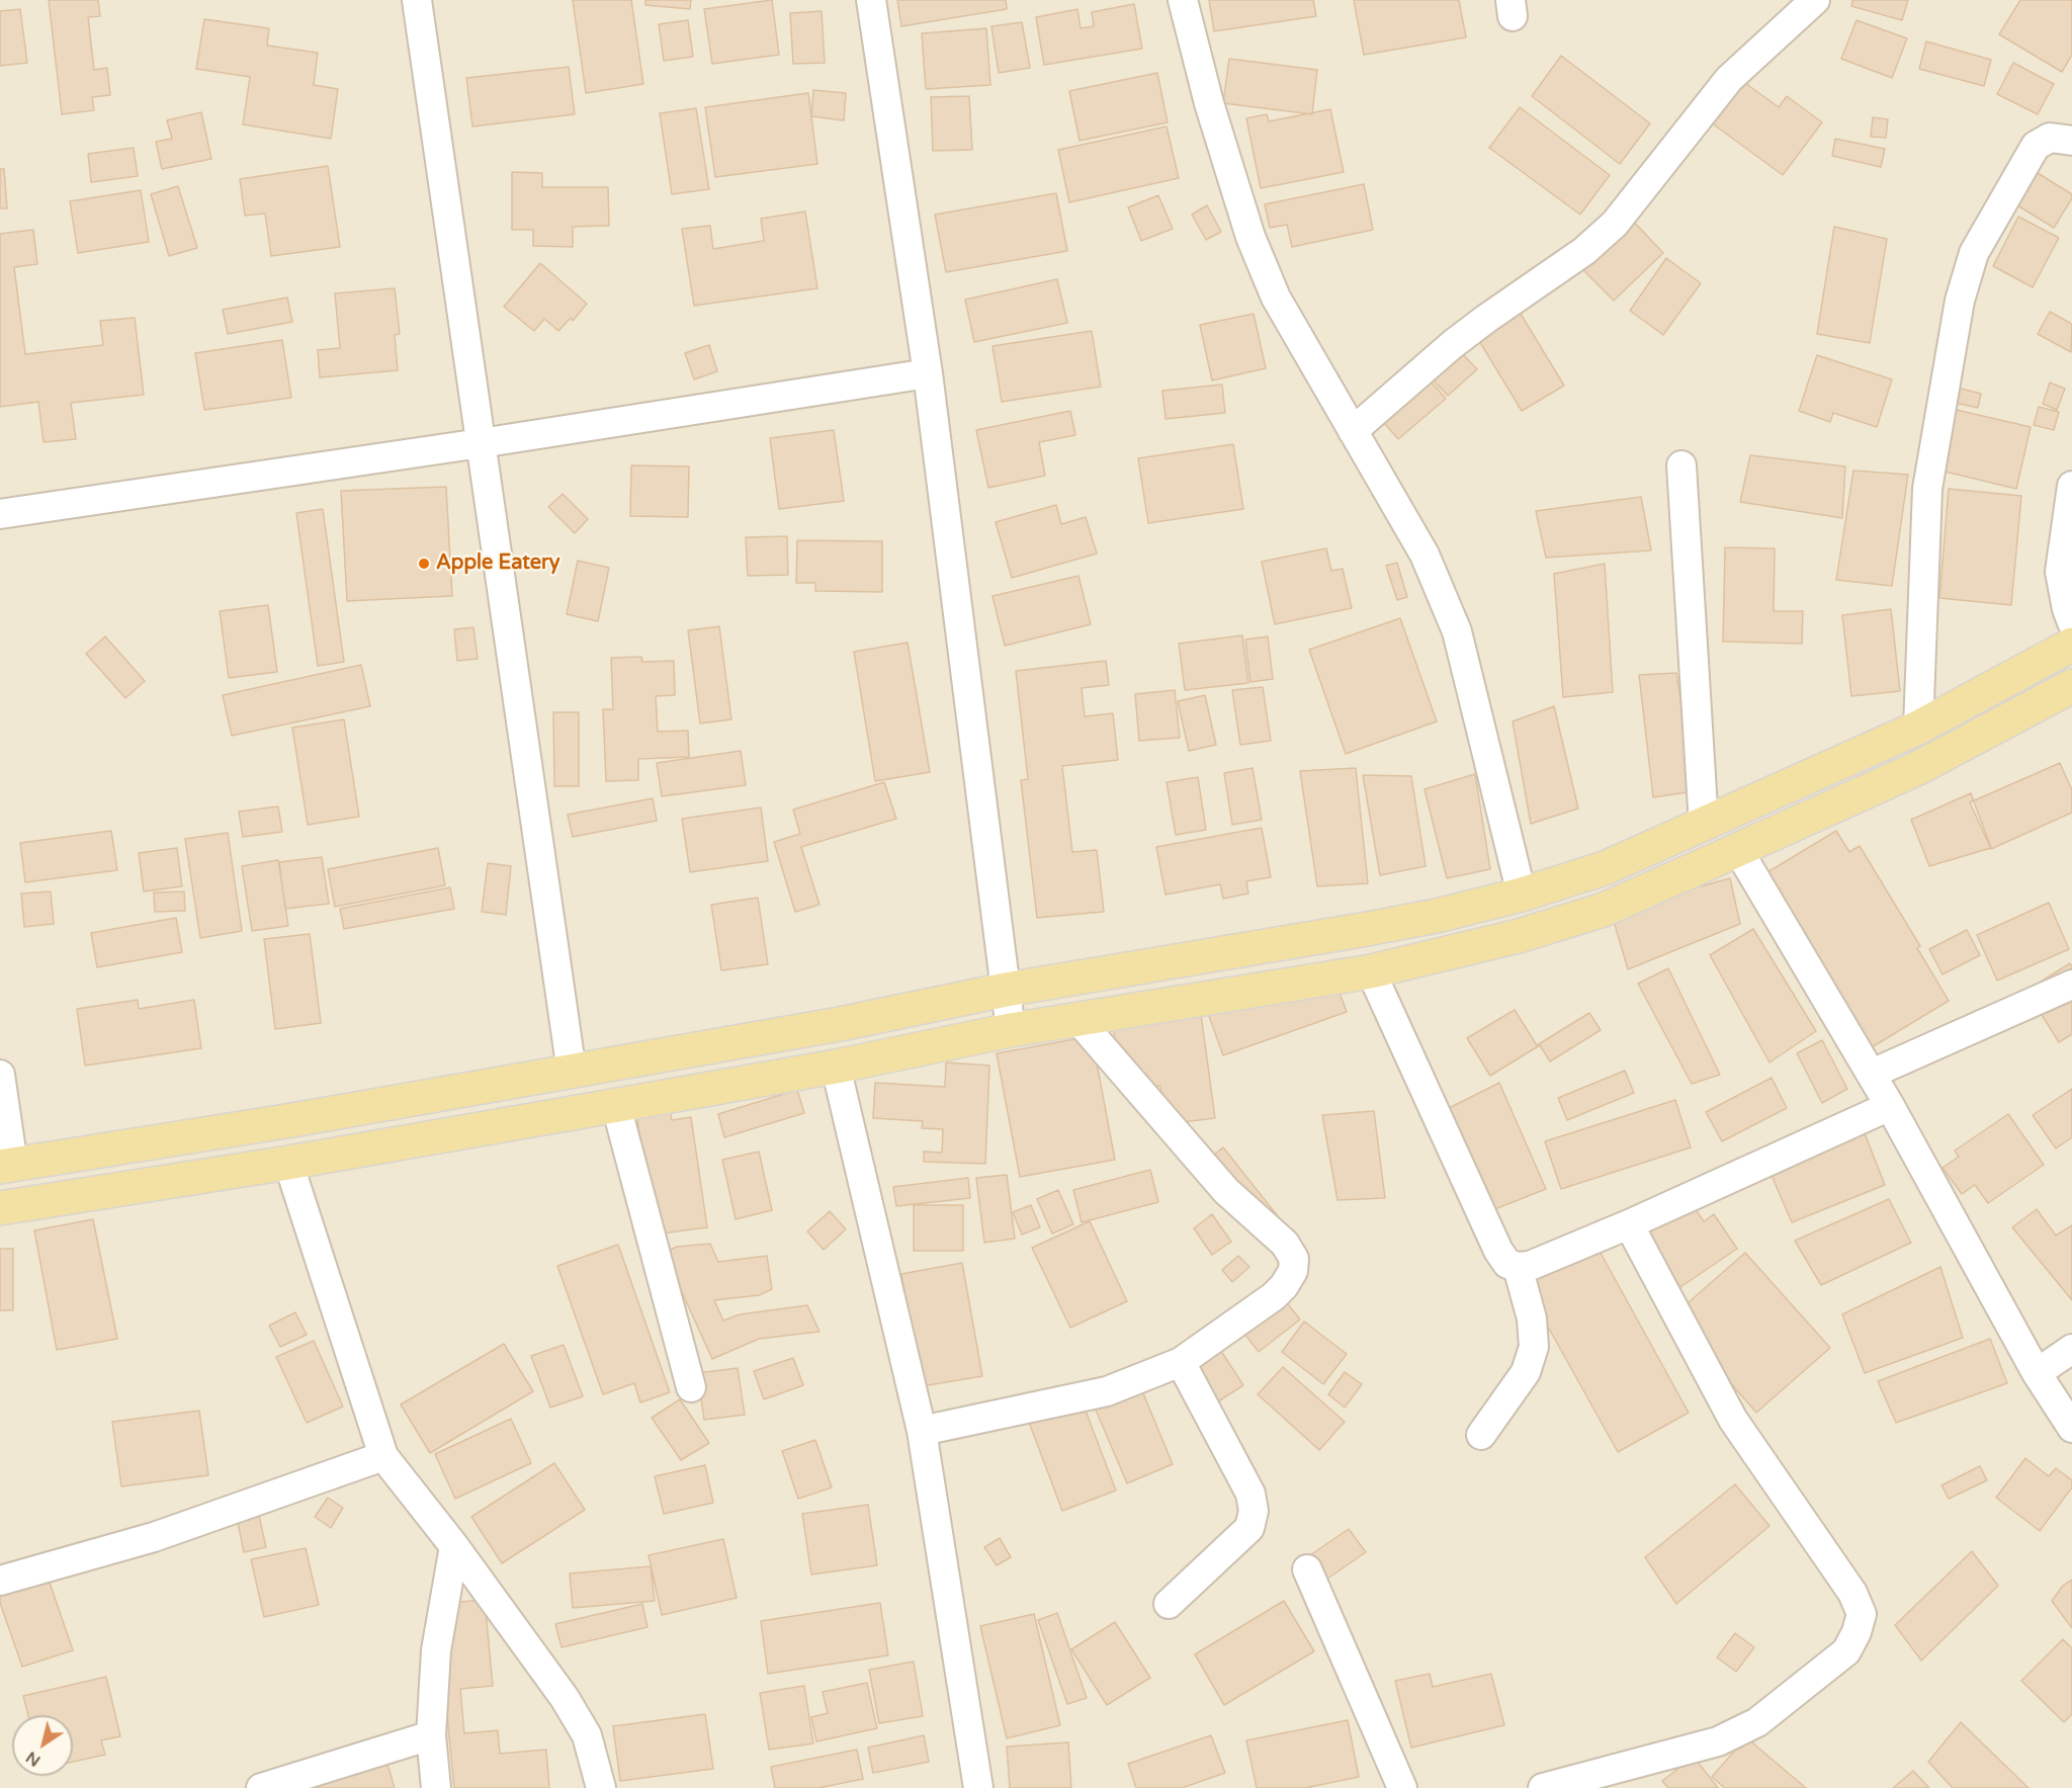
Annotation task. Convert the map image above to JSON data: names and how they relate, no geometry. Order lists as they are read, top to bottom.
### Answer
{
  "places": ["Apple Eatery"],
  "north": "bottom left"
}
